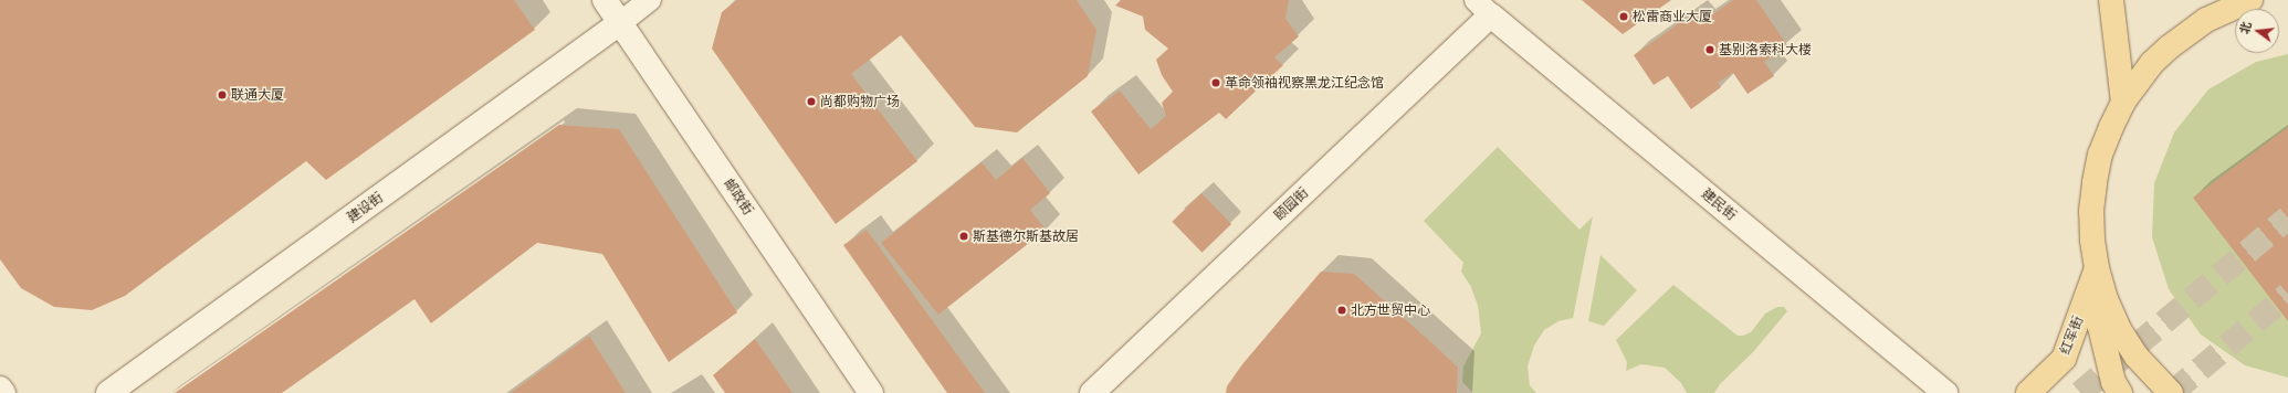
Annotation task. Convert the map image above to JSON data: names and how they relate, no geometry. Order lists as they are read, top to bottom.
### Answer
{
  "streets": {
    "main road": ["红军街"],
    "street": [
      "邮政街",
      "颐园街",
      "建民街",
      "建设街"
    ]
  },
  "crossings": [
    ["邮政街", "建设街"],
    ["颐园街", "建民街"]
  ],
  "places": [
    "松雷商业大厦",
    "基别洛索科大楼",
    "革命领袖视察黑龙江纪念馆",
    "联通大厦",
    "尚都购物广场",
    "斯基德尔斯基故居",
    "北方世贸中心"
  ],
  "north": "left"
}
